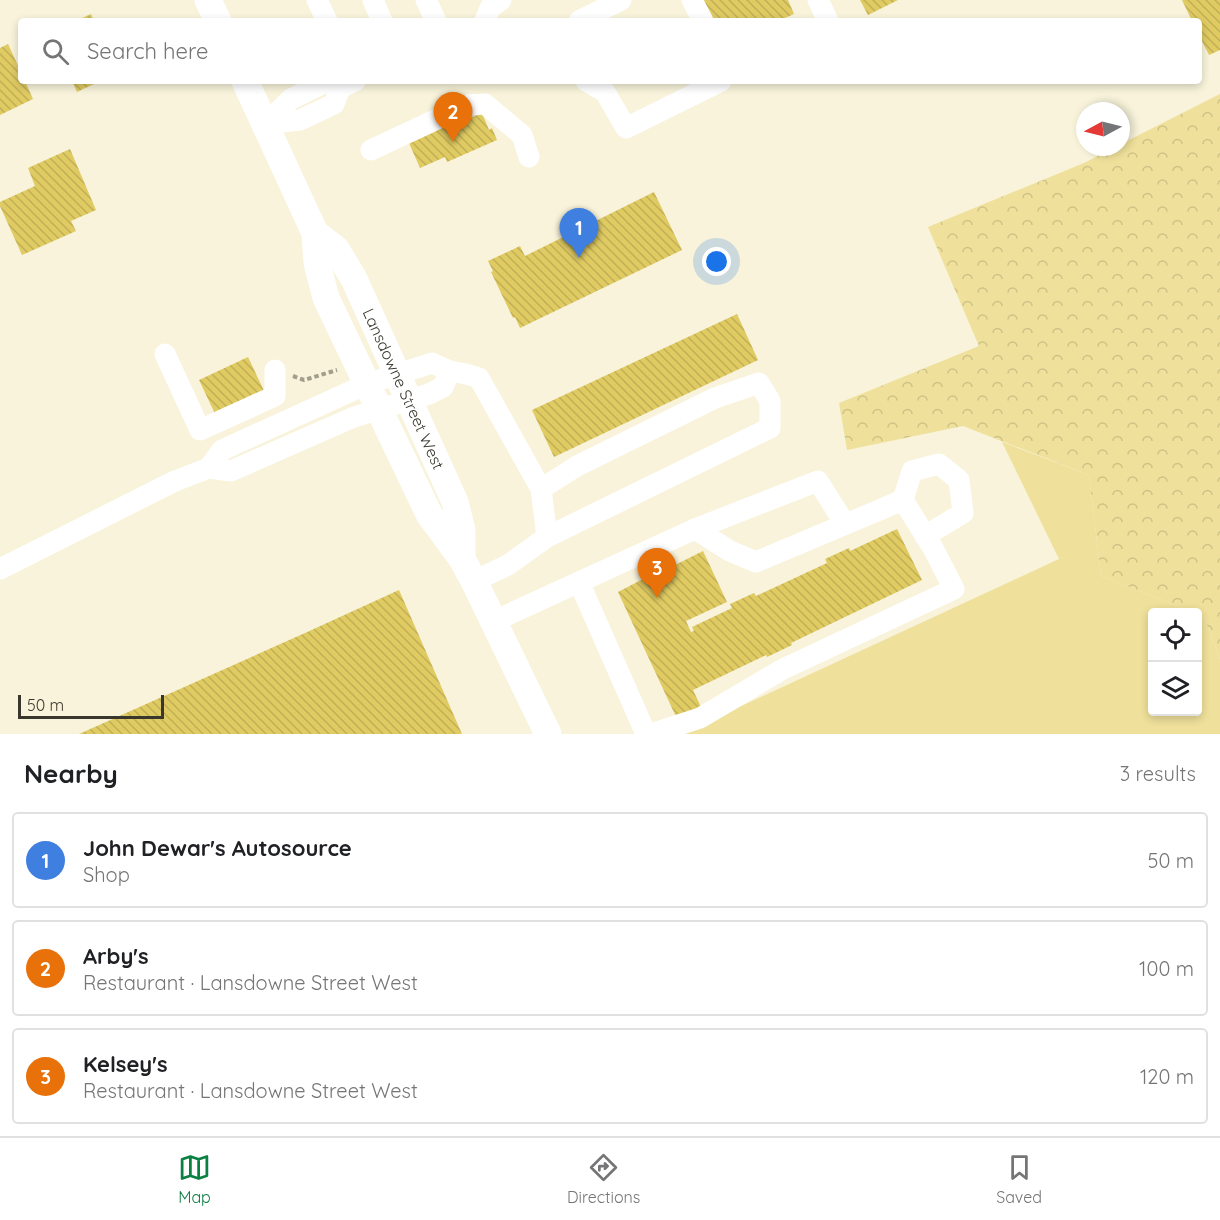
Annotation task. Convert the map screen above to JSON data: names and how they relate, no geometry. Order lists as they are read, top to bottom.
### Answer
{
  "streets": {
    "main road": ["Lansdowne Street West"]
  },
  "scale_bar": "50 m",
  "north": "left",
  "page": {
    "search": "Search here",
    "pins": ["2", "1", "3"],
    "scale": "50 m",
    "heading": ["Nearby", "3 results"],
    "list": [
      {
        "mark": "1",
        "name": "John Dewar's Autosource",
        "note": "Shop",
        "value": "50 m"
      },
      {
        "mark": "2",
        "name": "Arby's",
        "note": "Restaurant · Lansdowne Street West",
        "value": "100 m"
      },
      {
        "mark": "3",
        "name": "Kelsey's",
        "note": "Restaurant · Lansdowne Street West",
        "value": "120 m"
      }
    ],
    "nav": ["Map", "Directions", "Saved"]
  }
}
